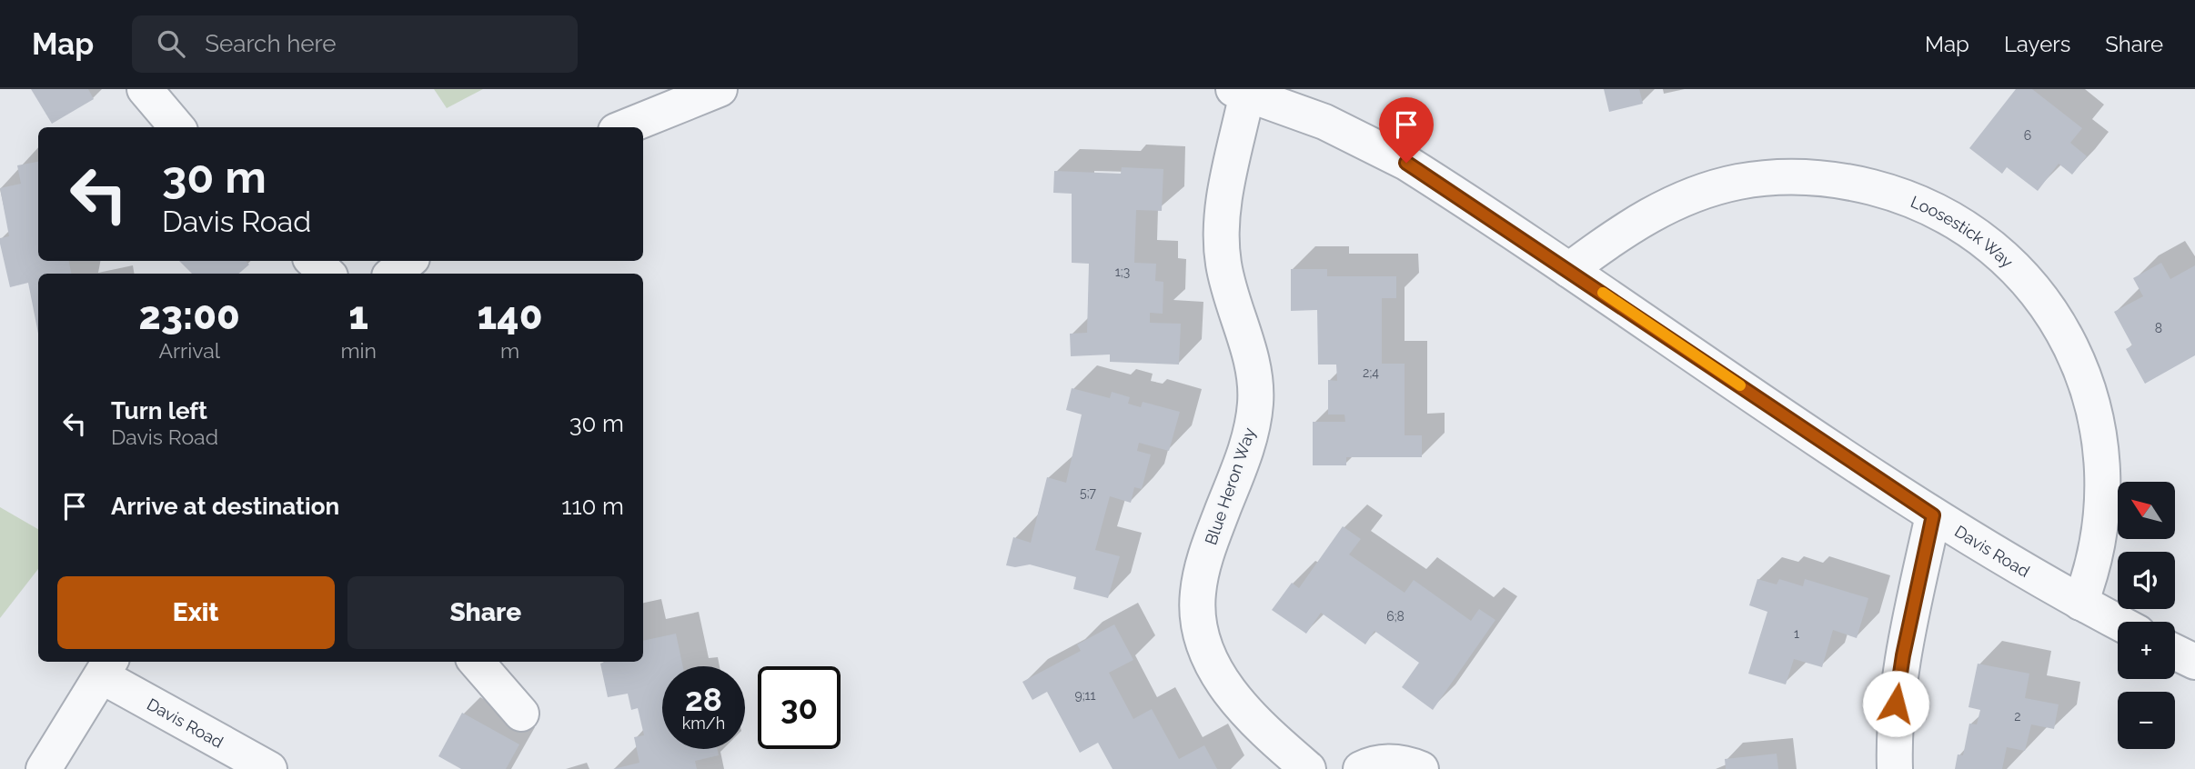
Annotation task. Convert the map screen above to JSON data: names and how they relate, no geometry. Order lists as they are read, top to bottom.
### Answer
{
  "streets": {
    "street": ["Loosestick Way", "Blue Heron Way", "Davis Road"]
  },
  "crossings": [
    ["Loosestick Way", "Davis Road"],
    ["Blue Heron Way", "Davis Road"]
  ],
  "house_numbers": [
    "6",
    "1;3",
    "8",
    "2;4",
    "5;7",
    "6;8",
    "1",
    "9;11",
    "2"
  ],
  "north": "top left",
  "page": {
    "header": "Map",
    "search": "Search here",
    "nav": ["Map", "Layers", "Share"],
    "turn": ["30 m", "Davis Road"],
    "eta": [
      "23:00",
      "Arrival",
      "1",
      "min",
      "140",
      "m"
    ],
    "list": [
      {
        "name": "Turn left",
        "note": "Davis Road",
        "value": "30 m"
      },
      {
        "name": "Arrive at destination",
        "value": "110 m"
      }
    ],
    "map_buttons": ["+", "−"],
    "buttons": ["Exit", "Share"],
    "speed": "28 km/h",
    "limit": "30"
  }
}
